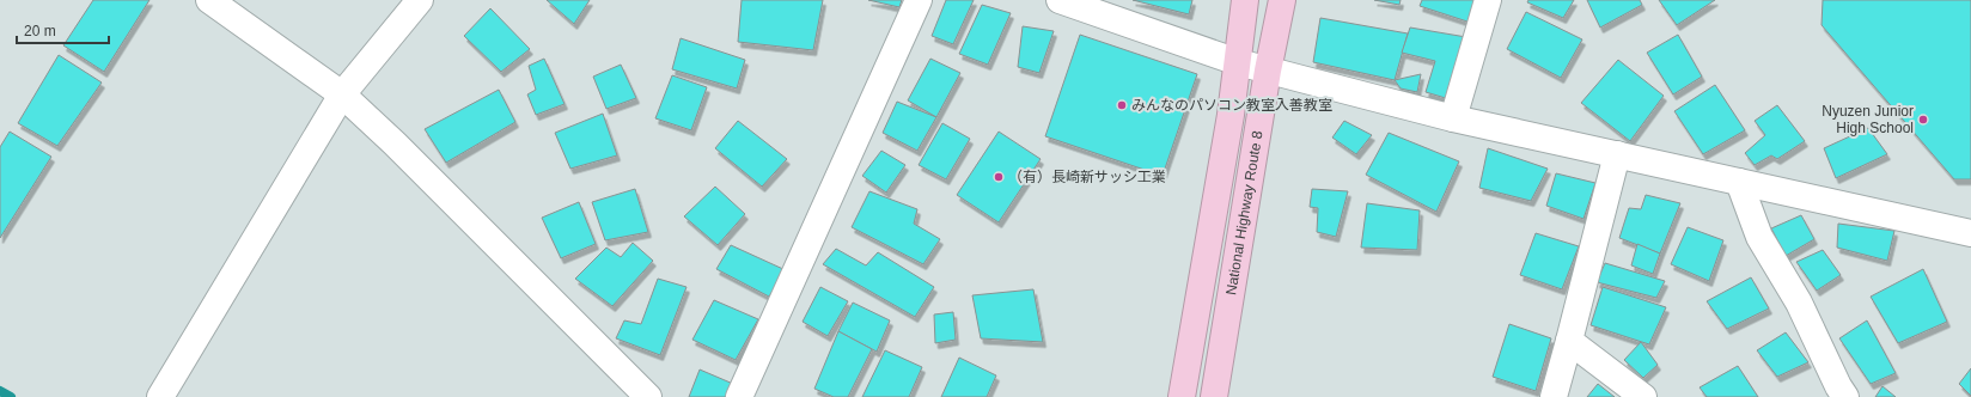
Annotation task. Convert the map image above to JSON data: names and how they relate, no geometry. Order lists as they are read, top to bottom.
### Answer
{
  "streets": {
    "highway": ["National Highway Route 8"]
  },
  "places": ["みんなのパソコン教室入善教室", "Nyuzen Junior High School", "（有）長崎新サッシ工業"],
  "scale_bar": "20 m"
}
